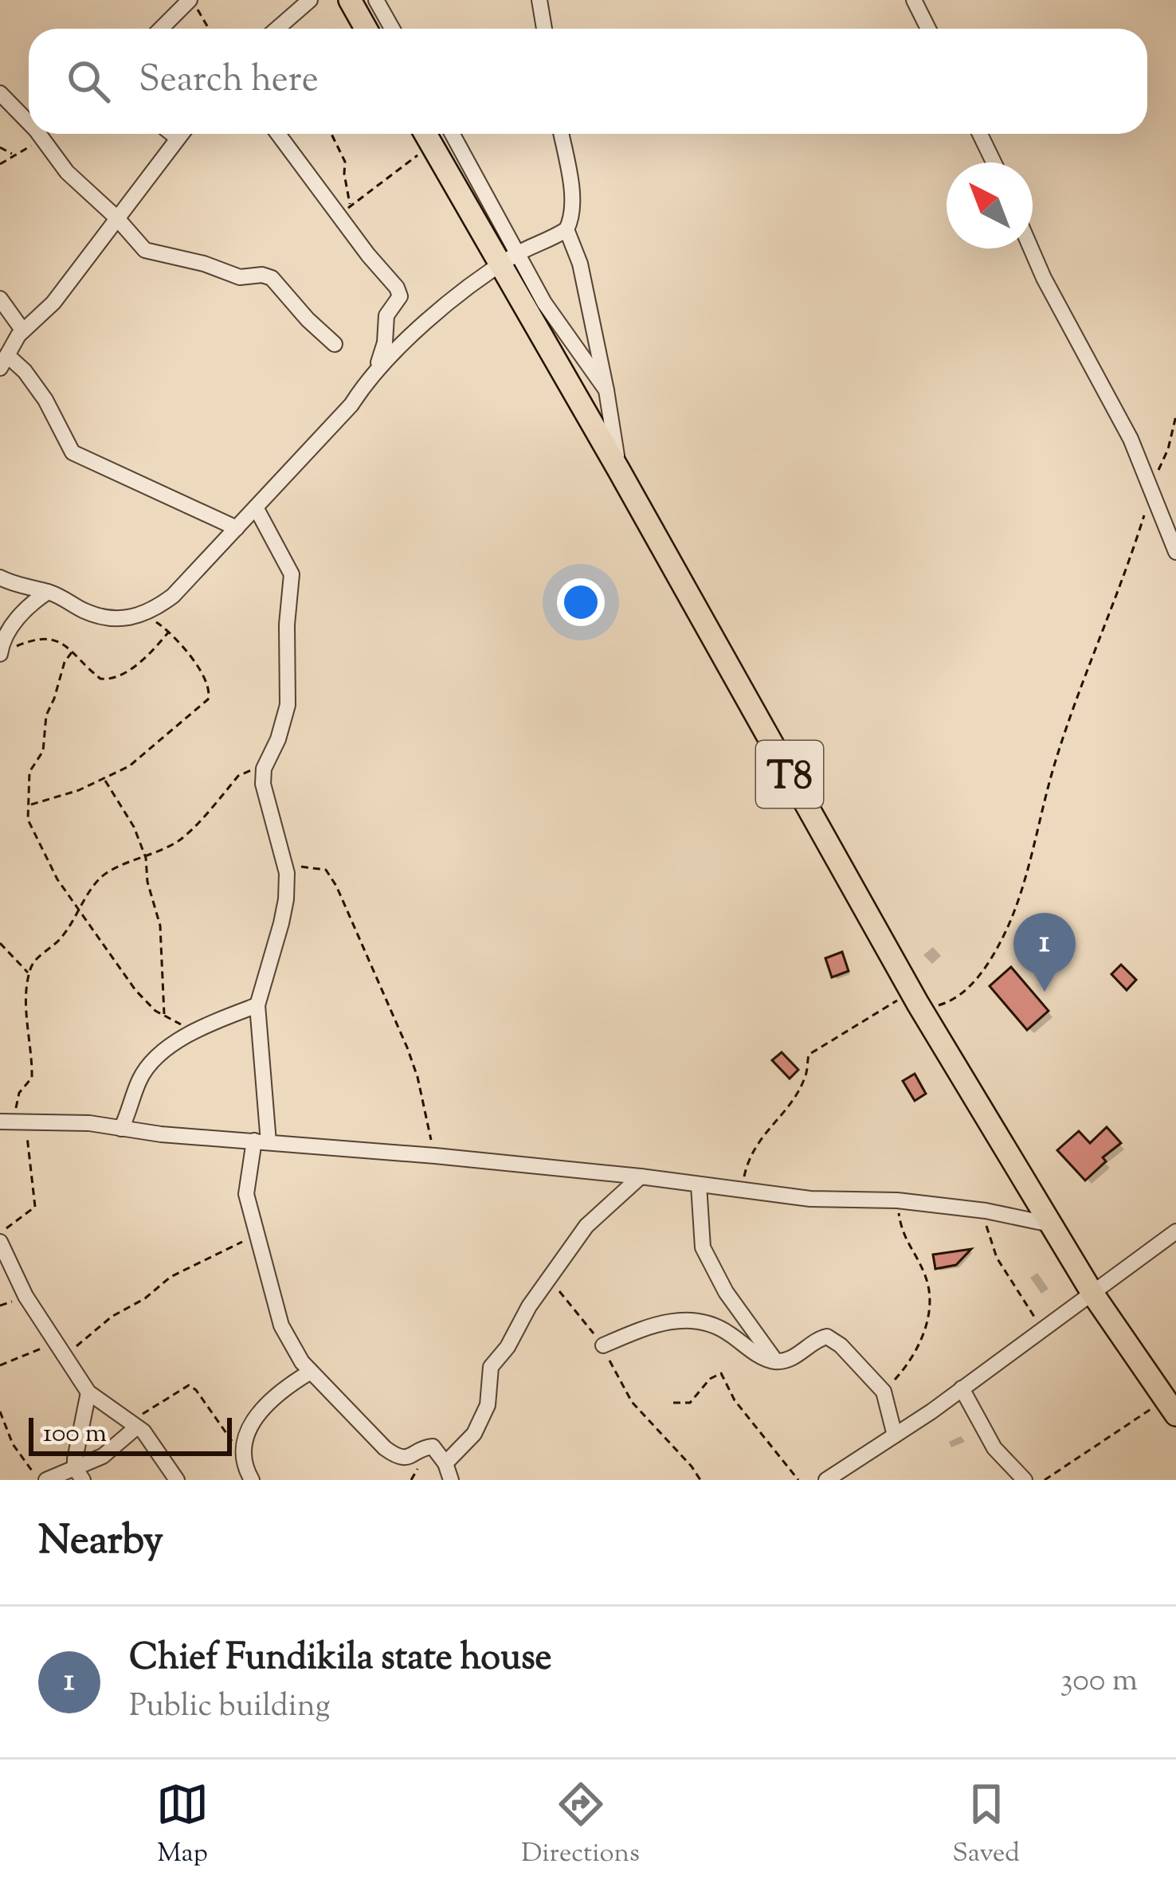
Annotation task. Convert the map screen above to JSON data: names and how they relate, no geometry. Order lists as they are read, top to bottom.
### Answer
{
  "streets": {
    "highway": ["T8"]
  },
  "scale_bar": "100 m",
  "north": "top left",
  "page": {
    "search": "Search here",
    "pins": "1",
    "scale": "100 m",
    "heading": "Nearby",
    "list": [
      {
        "mark": "1",
        "name": "Chief Fundikila state house",
        "note": "Public building",
        "value": "300 m"
      }
    ],
    "nav": ["Map", "Directions", "Saved"]
  }
}
